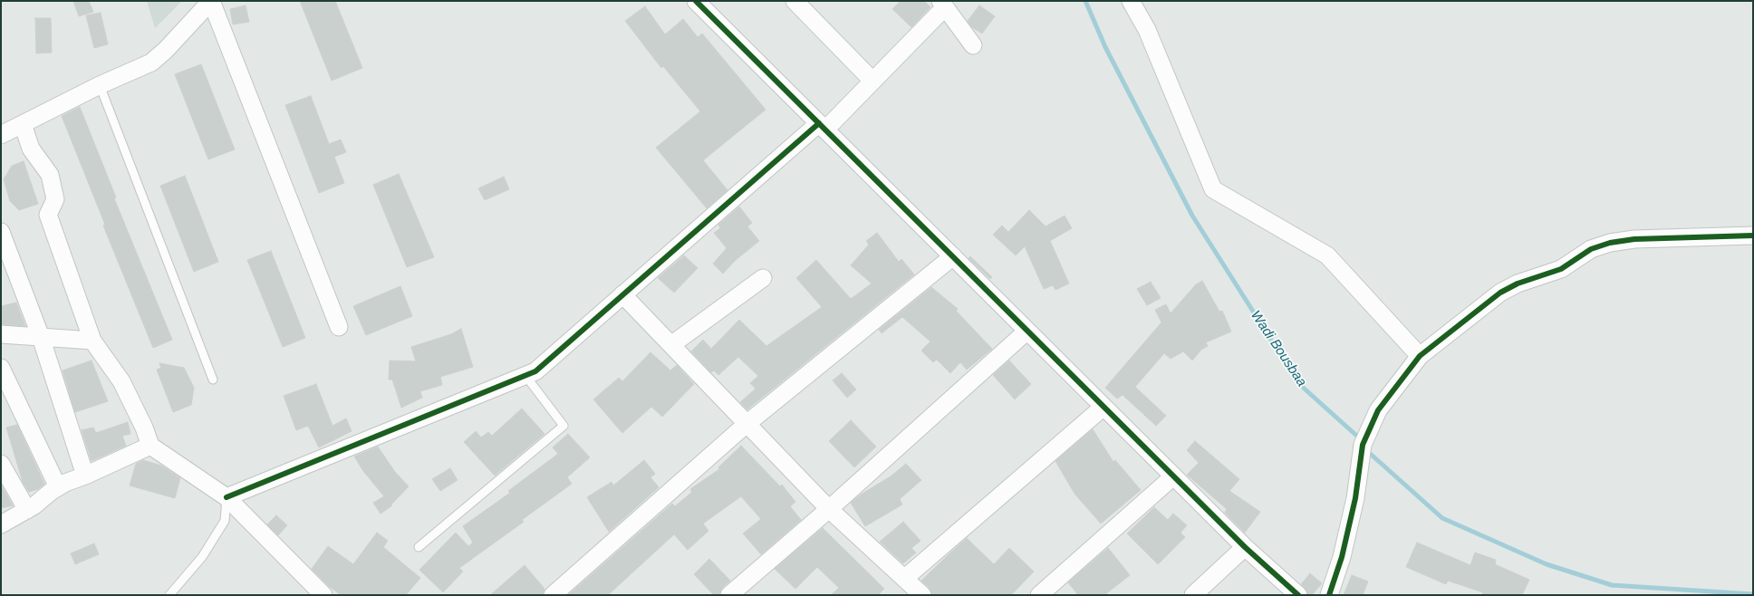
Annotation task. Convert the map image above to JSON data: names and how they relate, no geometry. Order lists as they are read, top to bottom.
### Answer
{
  "water": ["Wadi Bousbaa"]
}
